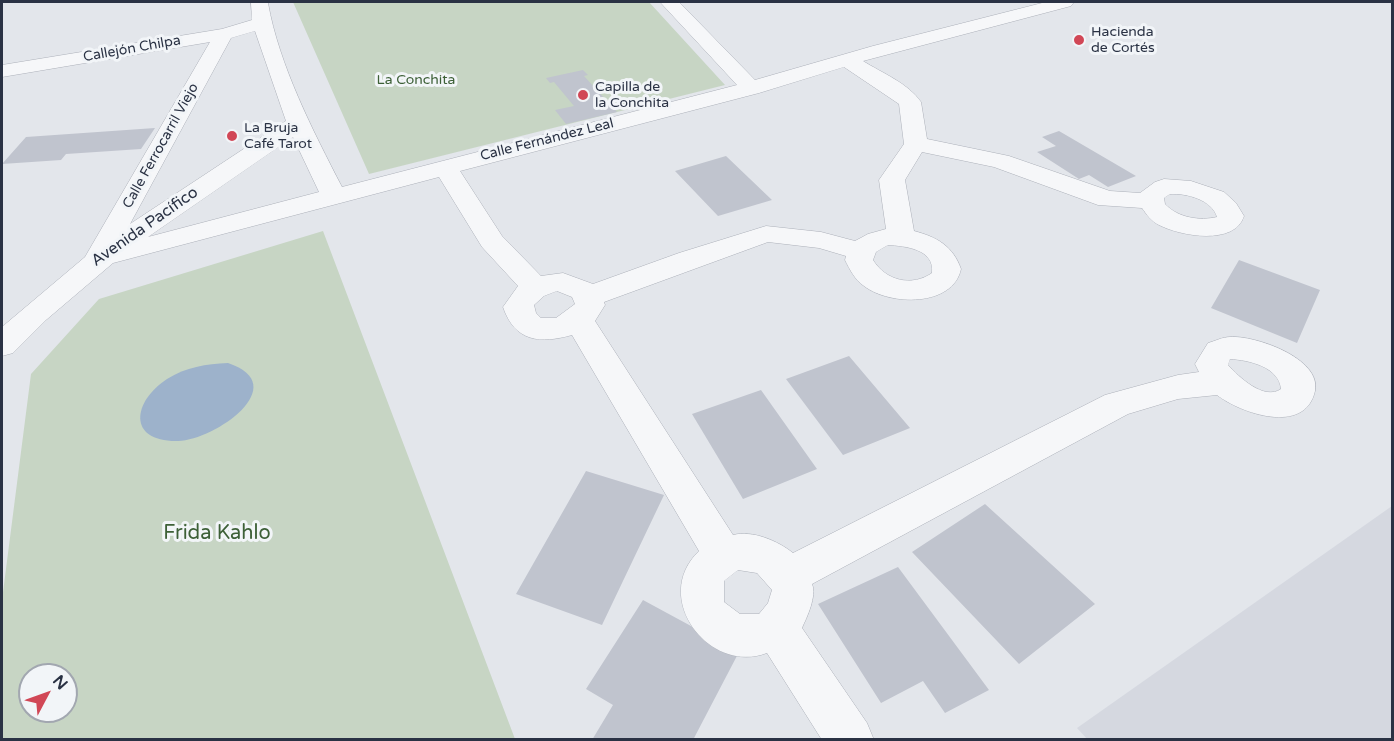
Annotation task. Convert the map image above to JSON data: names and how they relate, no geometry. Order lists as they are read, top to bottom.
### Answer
{
  "streets": {
    "street": [
      "Callejón Chilpa",
      "Calle Fernández Leal",
      "Calle Ferrocarril Viejo",
      "Avenida Pacífico"
    ]
  },
  "crossings": [
    ["Callejón Chilpa", "Calle Ferrocarril Viejo"],
    ["Calle Fernández Leal", "Calle Ferrocarril Viejo"],
    ["Calle Fernández Leal", "Avenida Pacífico"],
    ["Calle Ferrocarril Viejo", "Avenida Pacífico"]
  ],
  "parks": ["La Conchita", "Frida Kahlo"],
  "places": ["Hacienda de Cortés", "Capilla de la Conchita", "La Bruja Café Tarot"],
  "north": "top right"
}
